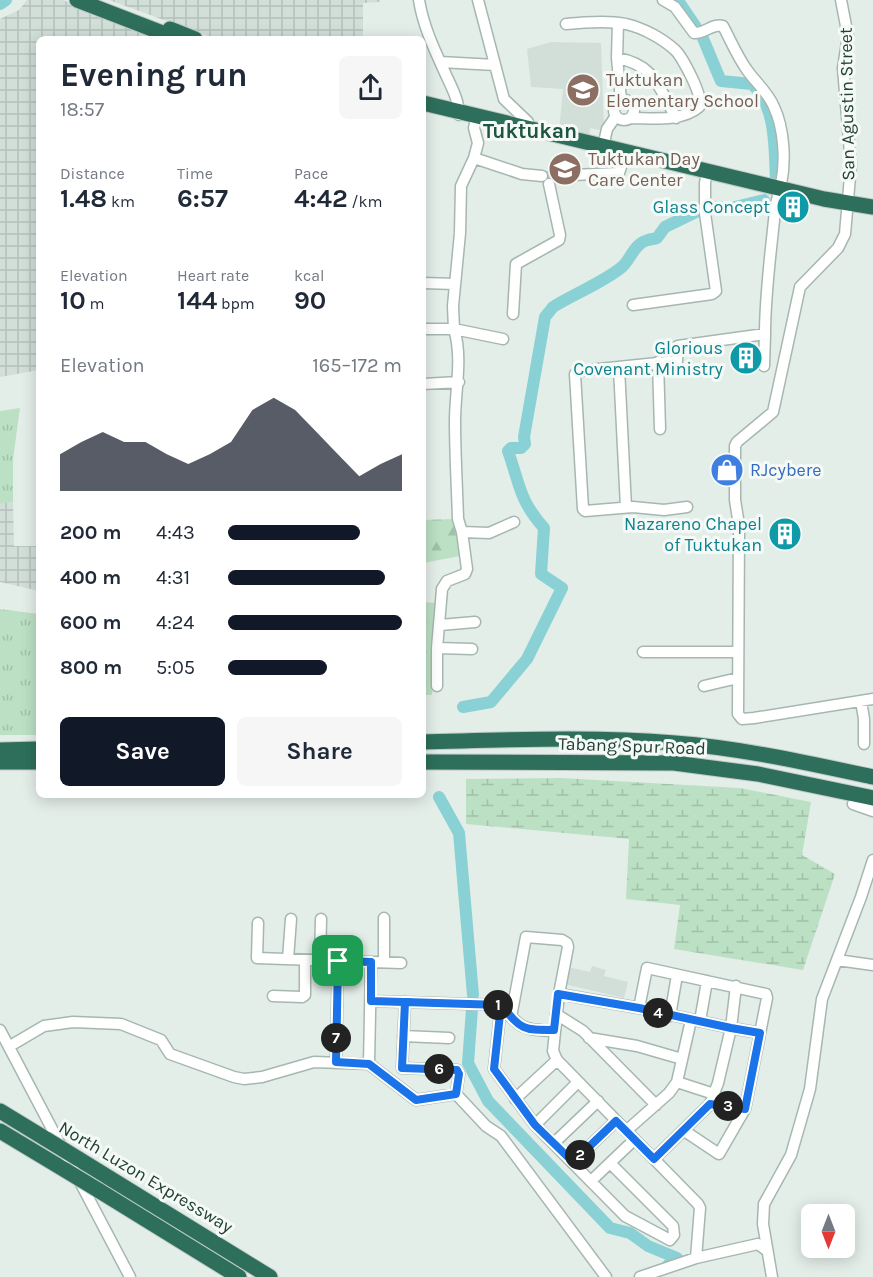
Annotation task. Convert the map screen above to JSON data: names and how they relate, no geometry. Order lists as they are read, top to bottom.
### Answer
{
  "streets": {
    "highway": ["Tabang Spur Road", "North Luzon Expressway"],
    "street": ["San Agustin Street"]
  },
  "districts": ["Tuktukan"],
  "places": {
    "school or university": ["Tuktukan Elementary School", "Tuktukan Day Care Center"],
    "building": ["Glass Concept", "Glorious Covenant Ministry", "Nazareno Chapel of Tuktukan"],
    "shop": ["RJcybere"]
  },
  "north": "bottom",
  "page": {
    "heading": ["Evening run", "18:57"],
    "stats": [
      ["Distance", "1.48 km"],
      ["Time", "6:57"],
      ["Pace", "4:42 /km"],
      ["Elevation", "10 m"],
      ["Heart rate", "144 bpm"],
      ["kcal", "90"]
    ],
    "chart": ["Elevation", "165–172 m"],
    "list": [
      {
        "name": "200 m",
        "note": "4:43"
      },
      {
        "name": "400 m",
        "note": "4:31"
      },
      {
        "name": "600 m",
        "note": "4:24"
      },
      {
        "name": "800 m",
        "note": "5:05"
      }
    ],
    "buttons": ["Save", "Share"],
    "pins": [
      "1",
      "4",
      "7",
      "6",
      "3",
      "2"
    ]
  }
}
